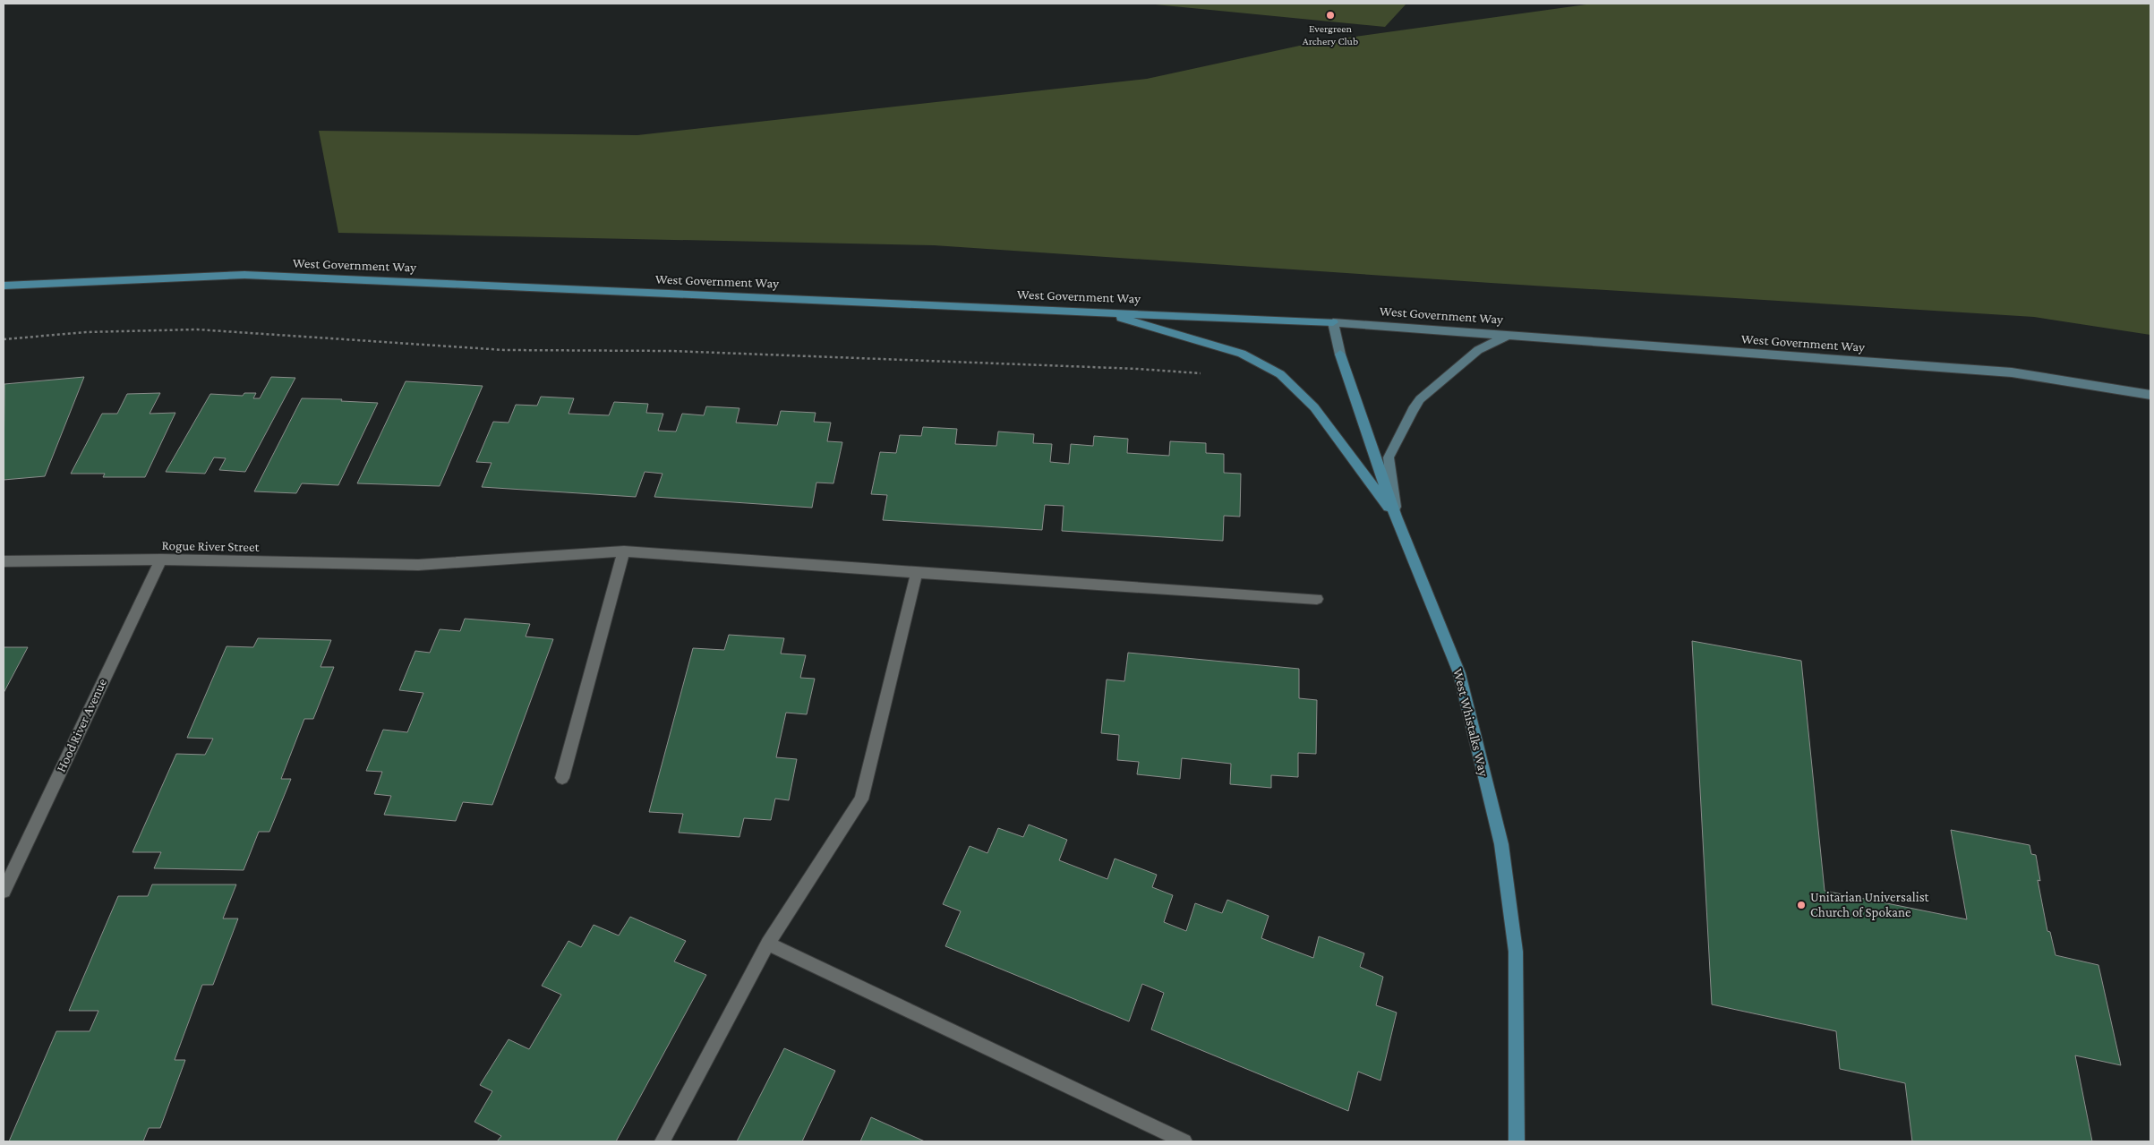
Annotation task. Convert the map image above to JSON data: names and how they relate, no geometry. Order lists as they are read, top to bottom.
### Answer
{
  "streets": {
    "main road": ["West Government Way", "West Whistalks Way"],
    "street": ["Rogue River Street", "Hood River Avenue"]
  },
  "crossings": [
    ["West Government Way", "West Whistalks Way"],
    ["Rogue River Street", "Hood River Avenue"]
  ],
  "places": ["Evergreen Archery Club", "Unitarian Universalist Church of Spokane"]
}
